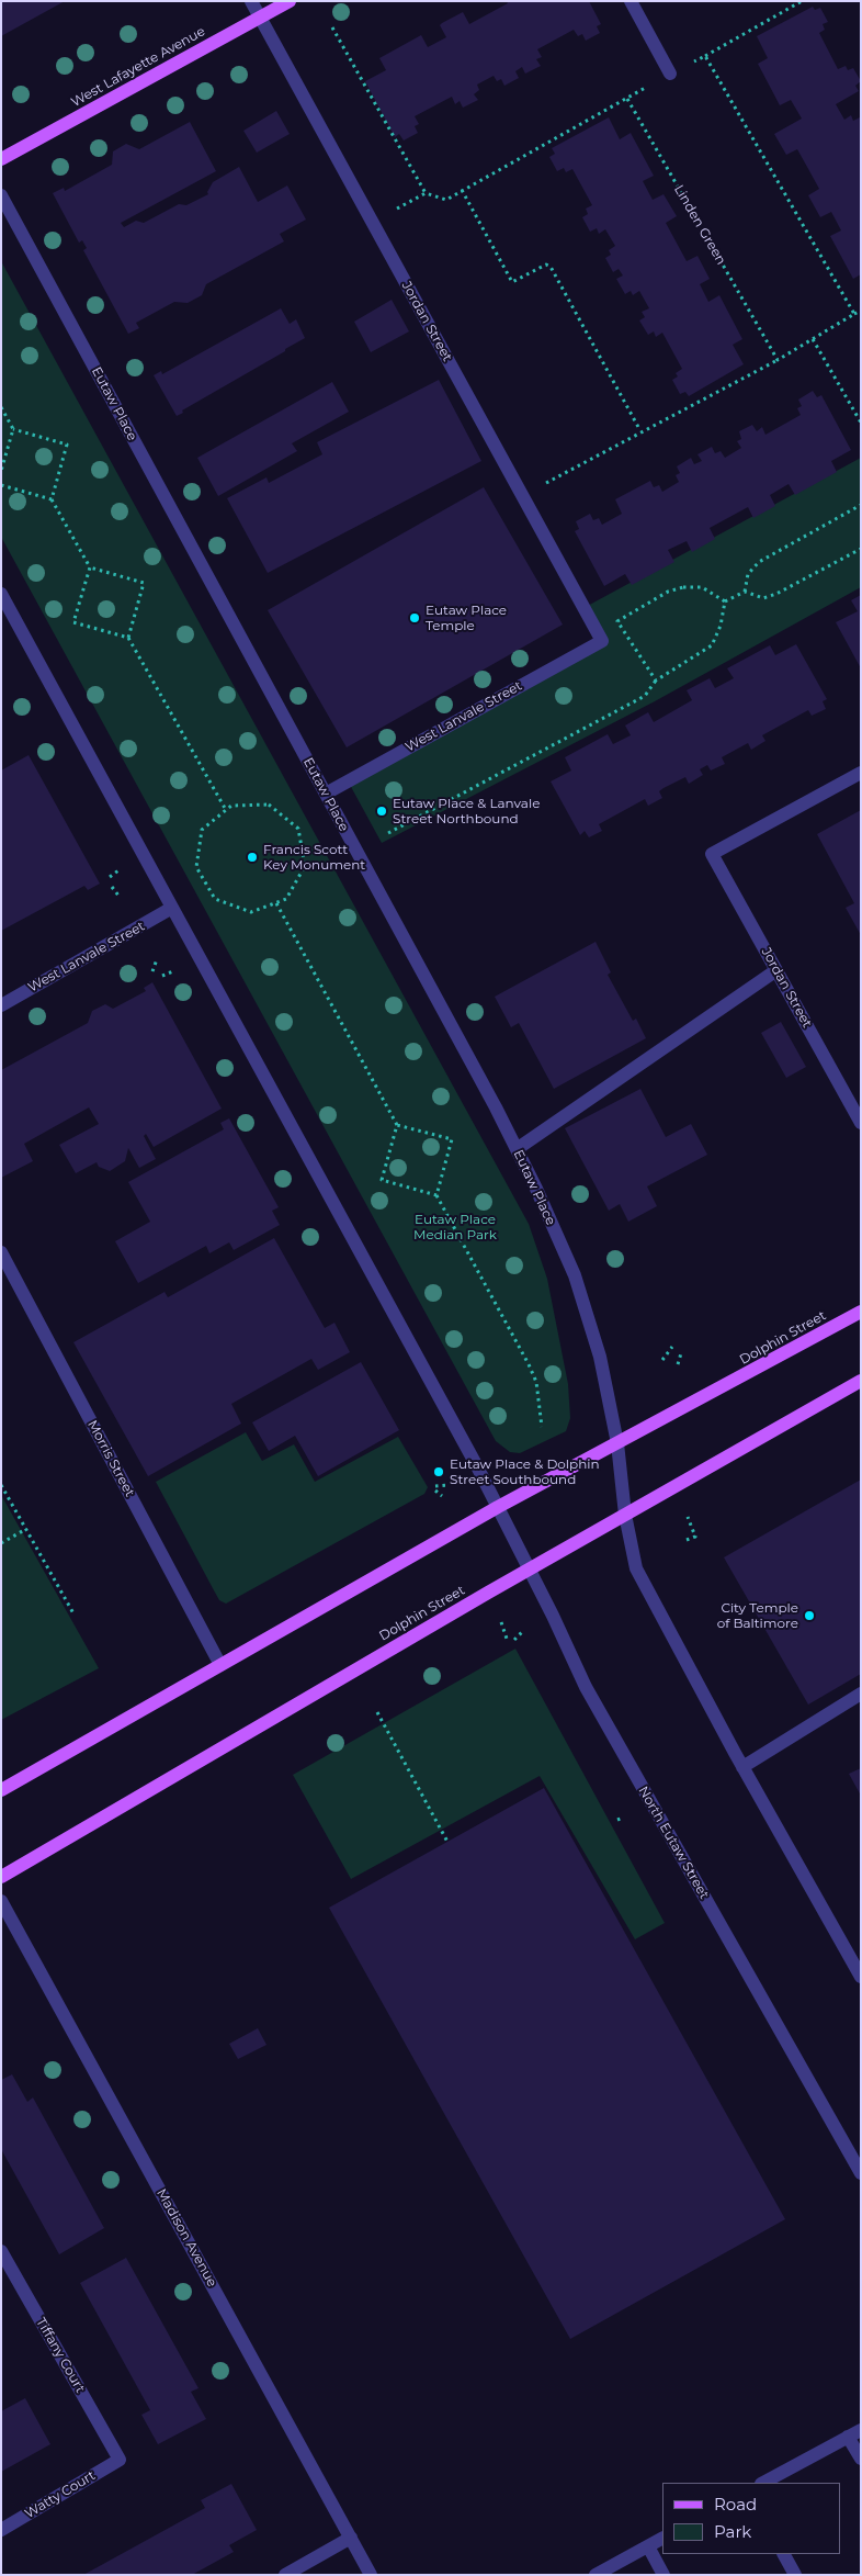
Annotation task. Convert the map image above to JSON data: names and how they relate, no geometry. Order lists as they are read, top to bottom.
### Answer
{
  "streets": {
    "main road": ["West Lafayette Avenue", "Dolphin Street"],
    "street": [
      "Jordan Street",
      "Eutaw Place",
      "West Lanvale Street",
      "Morris Street",
      "North Eutaw Street",
      "Madison Avenue",
      "Tiffany Court",
      "Watty Court"
    ],
    "path": ["Linden Green"]
  },
  "crossings": [
    ["West Lafayette Avenue", "Jordan Street"],
    ["Jordan Street", "West Lanvale Street"],
    ["Eutaw Place", "West Lanvale Street"],
    ["Eutaw Place", "Dolphin Street"],
    ["Dolphin Street", "Morris Street"],
    ["Dolphin Street", "North Eutaw Street"],
    ["Tiffany Court", "Watty Court"]
  ],
  "parks": ["Eutaw Place Median Park"],
  "places": [
    "Eutaw Place Temple",
    "Eutaw Place & Lanvale Street Northbound",
    "Francis Scott Key Monument",
    "Eutaw Place & Dolphin Street Southbound",
    "City Temple of Baltimore"
  ],
  "legend": ["Road", "Park"]
}
